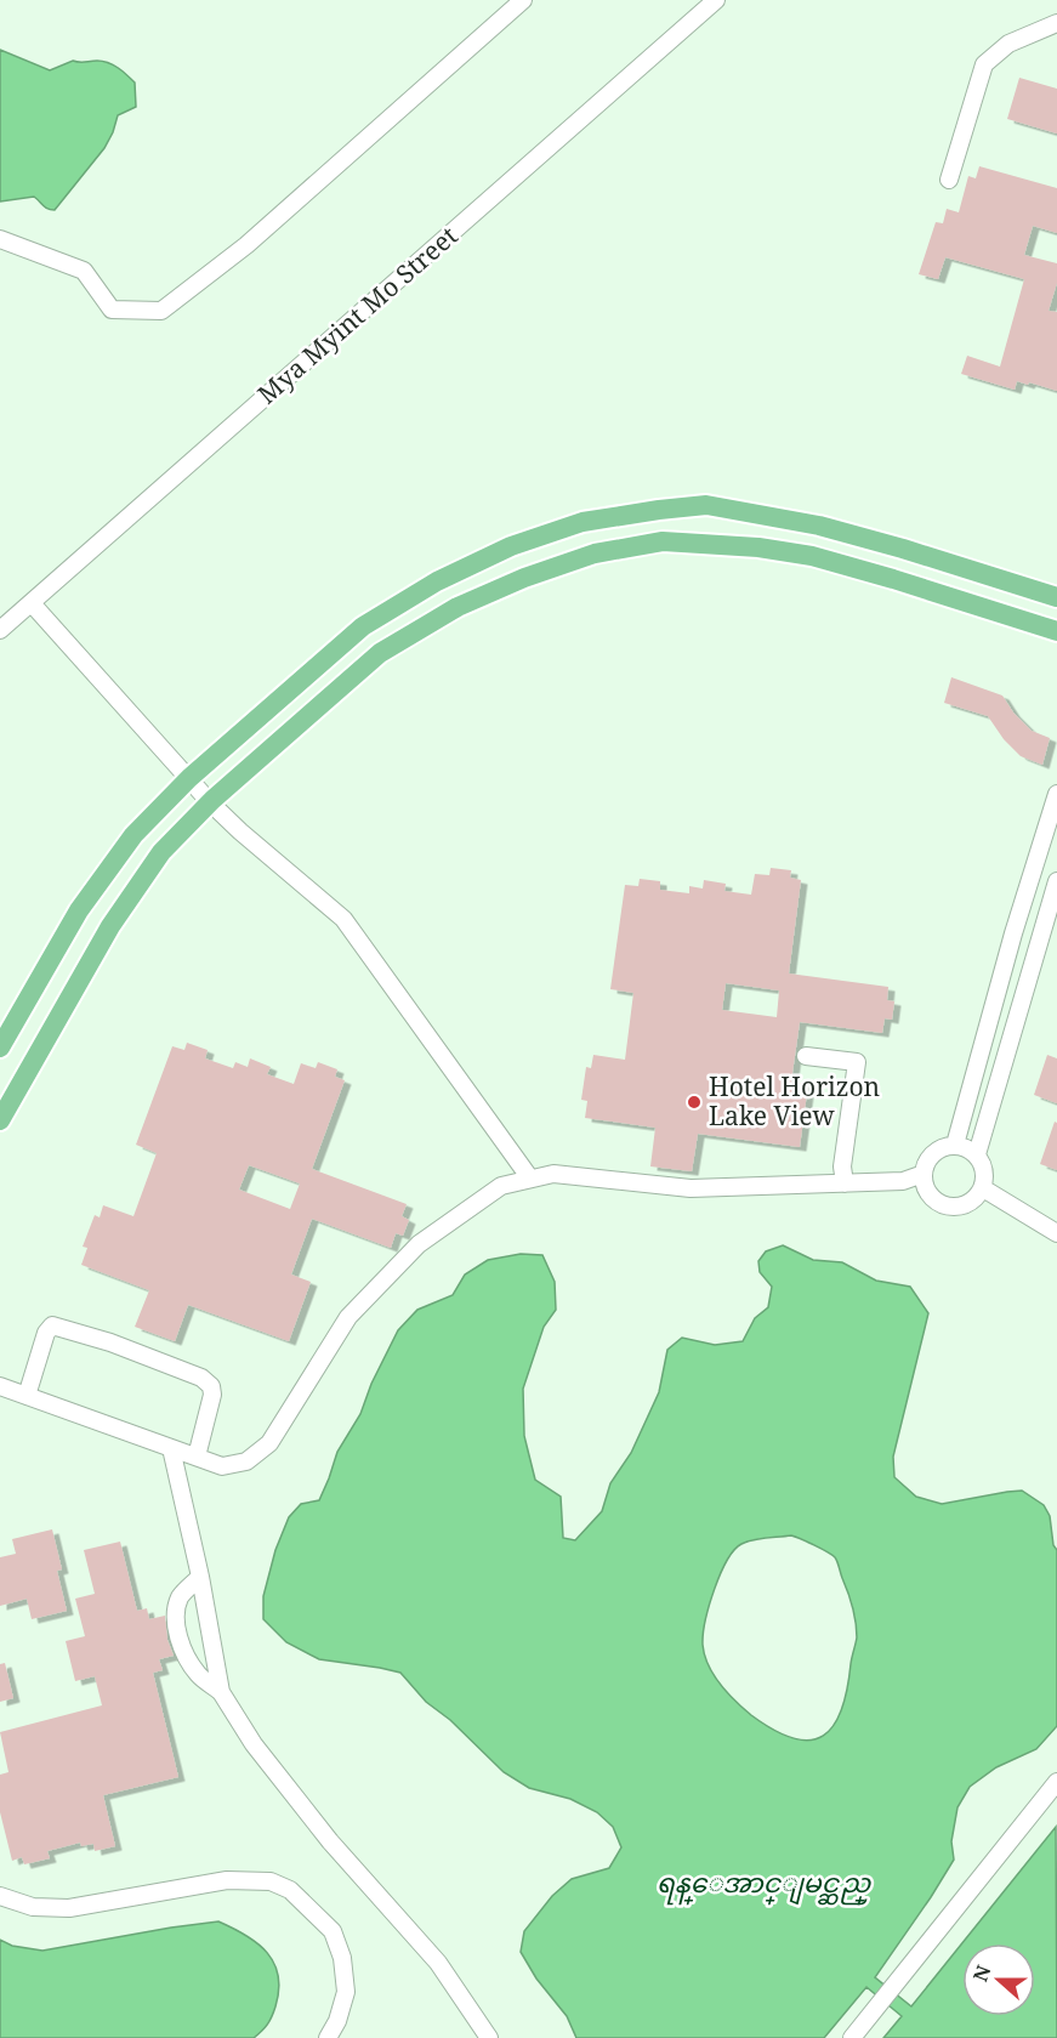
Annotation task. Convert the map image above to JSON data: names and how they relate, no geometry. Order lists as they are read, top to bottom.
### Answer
{
  "streets": {
    "street": ["Mya Myint Mo Street"]
  },
  "water": ["ရန္ေအာင္ျမင္ဆည္"],
  "places": ["Hotel Horizon Lake View"],
  "north": "left"
}
